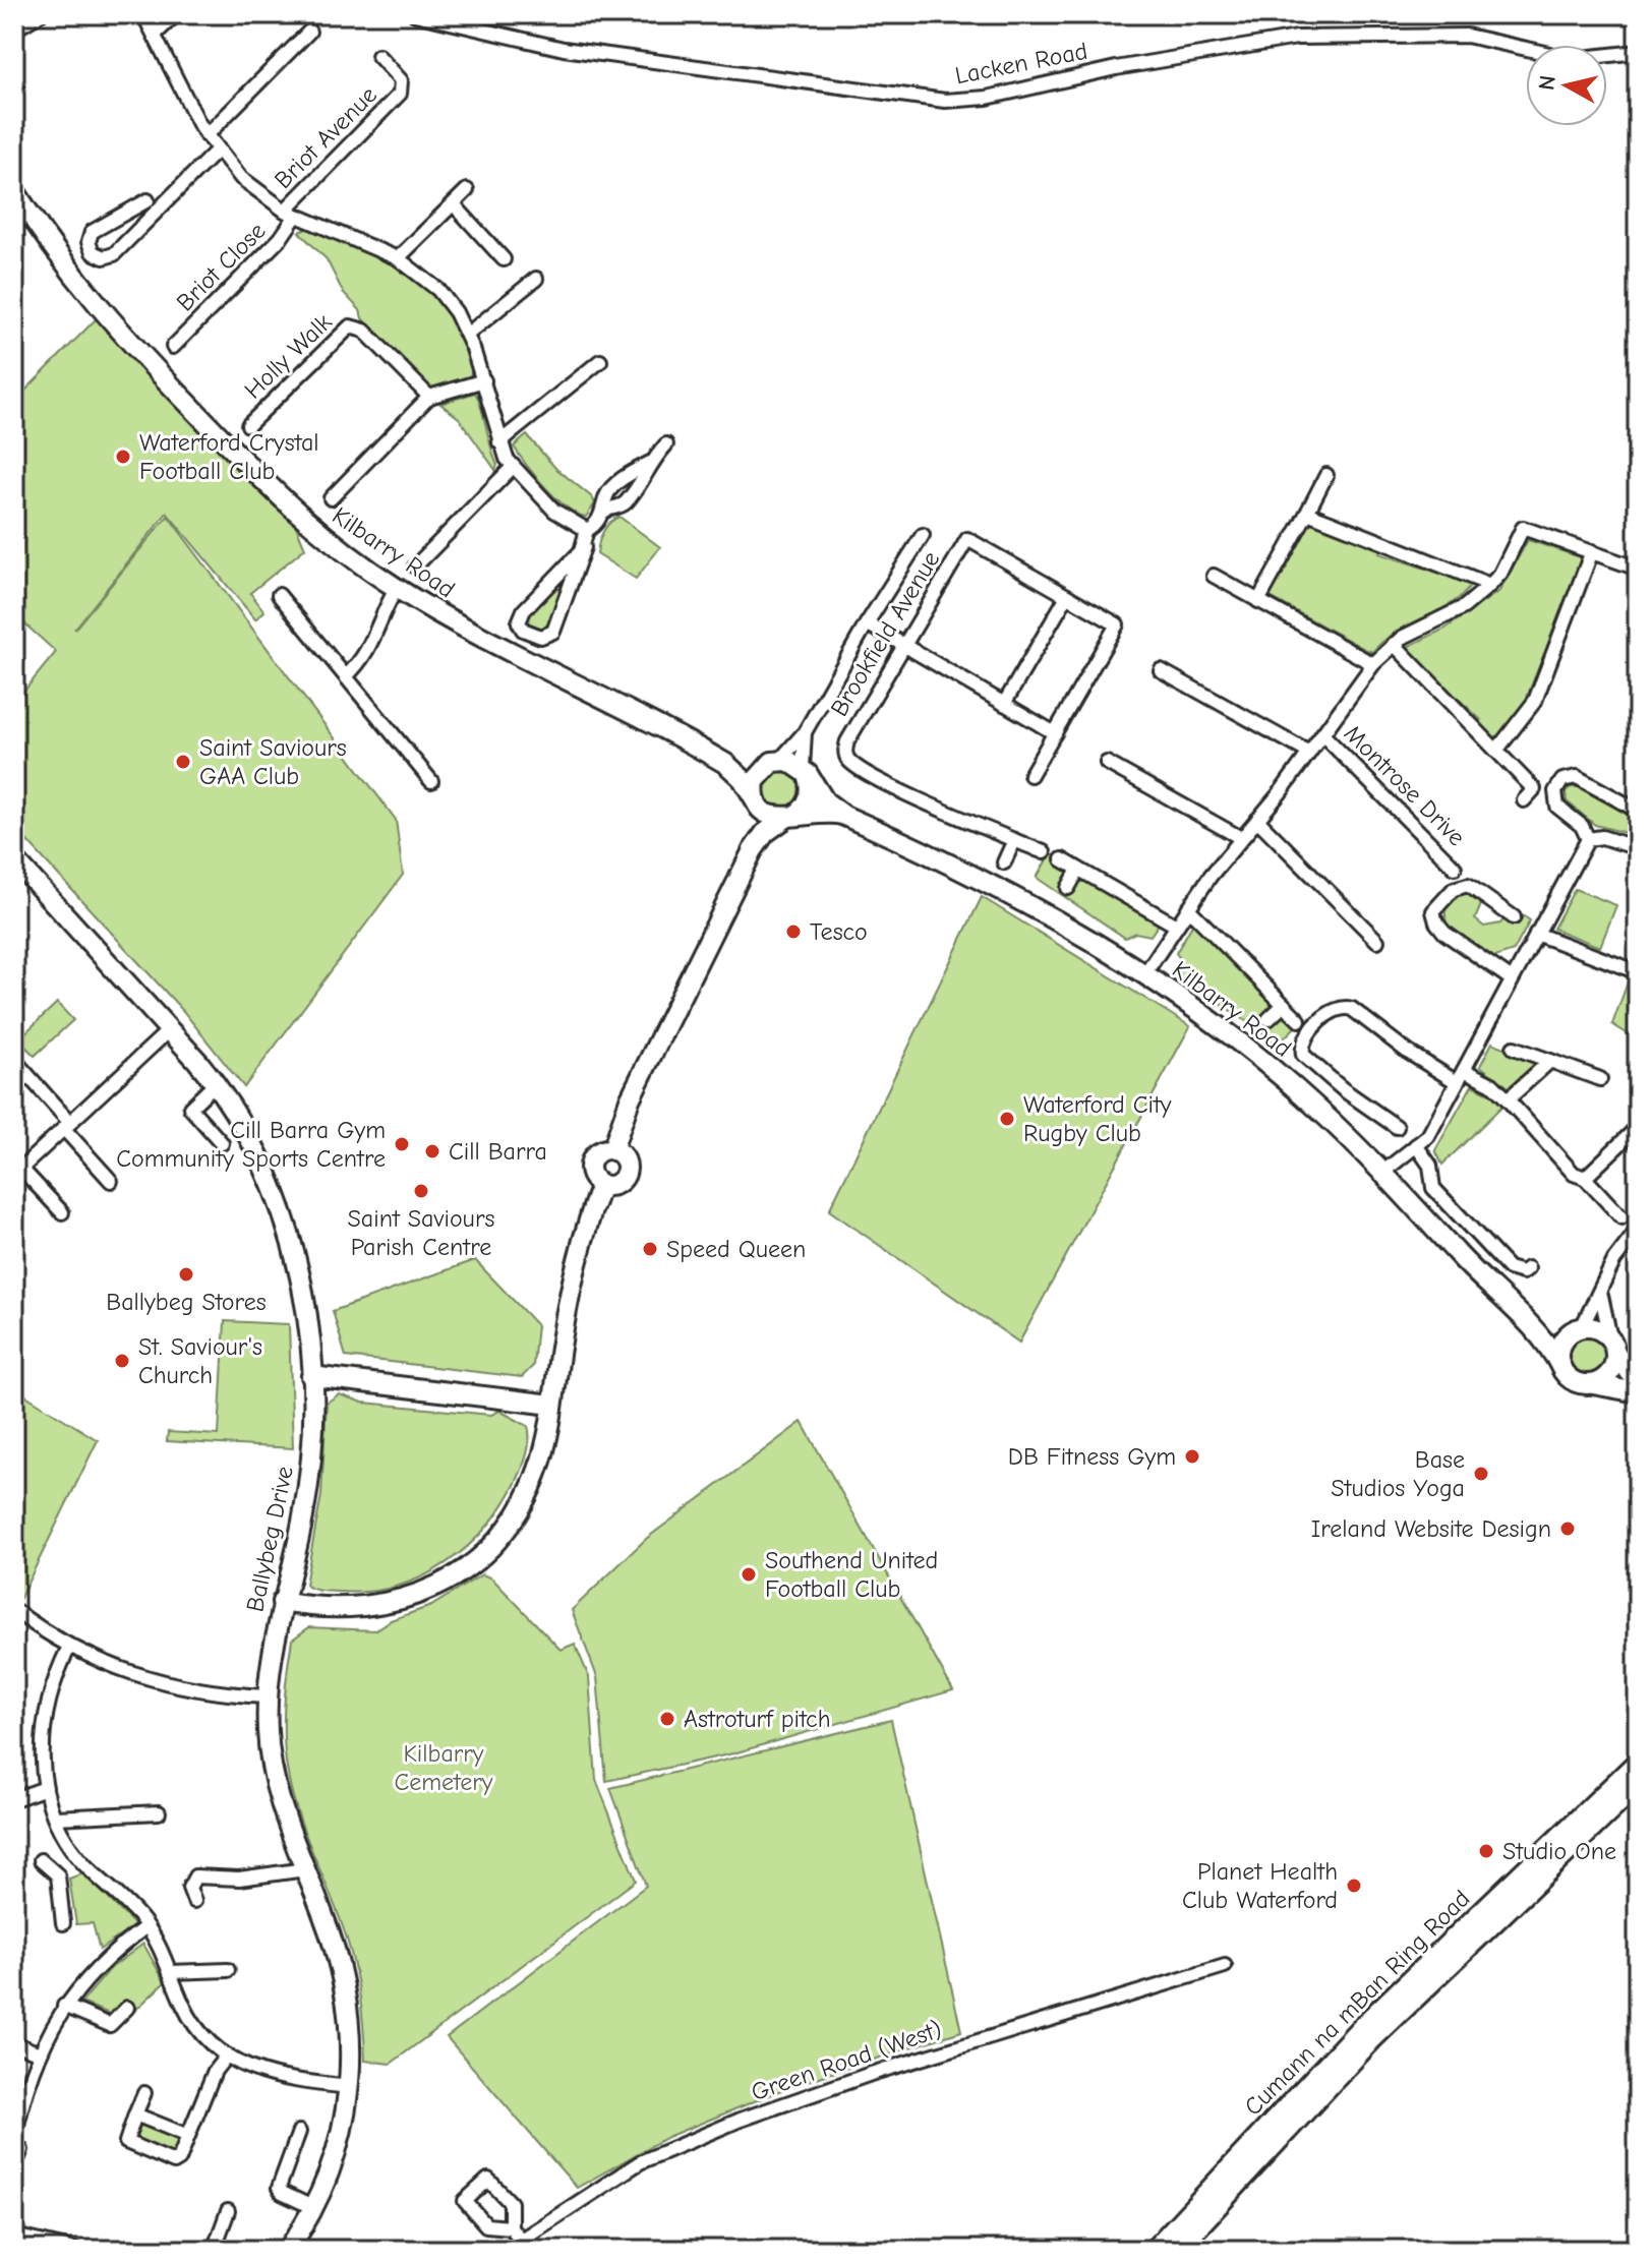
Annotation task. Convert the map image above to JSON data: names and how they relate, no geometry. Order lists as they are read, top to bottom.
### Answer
{
  "streets": {
    "street": [
      "Lacken Road",
      "Briot Avenue",
      "Briot Close",
      "Holly Walk",
      "Kilbarry Road",
      "Brookfield Avenue",
      "Montrose Drive",
      "Ballybeg Drive",
      "Cumann na mBan Ring Road",
      "Green Road (West)"
    ]
  },
  "crossings": [
    ["Briot Avenue", "Briot Close"]
  ],
  "parks": ["Kilbarry Cemetery"],
  "places": [
    "Waterford Crystal Football Club",
    "Saint Saviours GAA Club",
    "Tesco",
    "Waterford City Rugby Club",
    "Cill Barra Gym Community Sports Centre",
    "Cill Barra",
    "Saint Saviours Parish Centre",
    "Speed Queen",
    "Ballybeg Stores",
    "St. Saviour's Church",
    "DB Fitness Gym",
    "Base Studios Yoga",
    "Ireland Website Design",
    "Southend United Football Club",
    "Astroturf pitch",
    "Studio One",
    "Planet Health Club Waterford"
  ],
  "north": "left"
}
